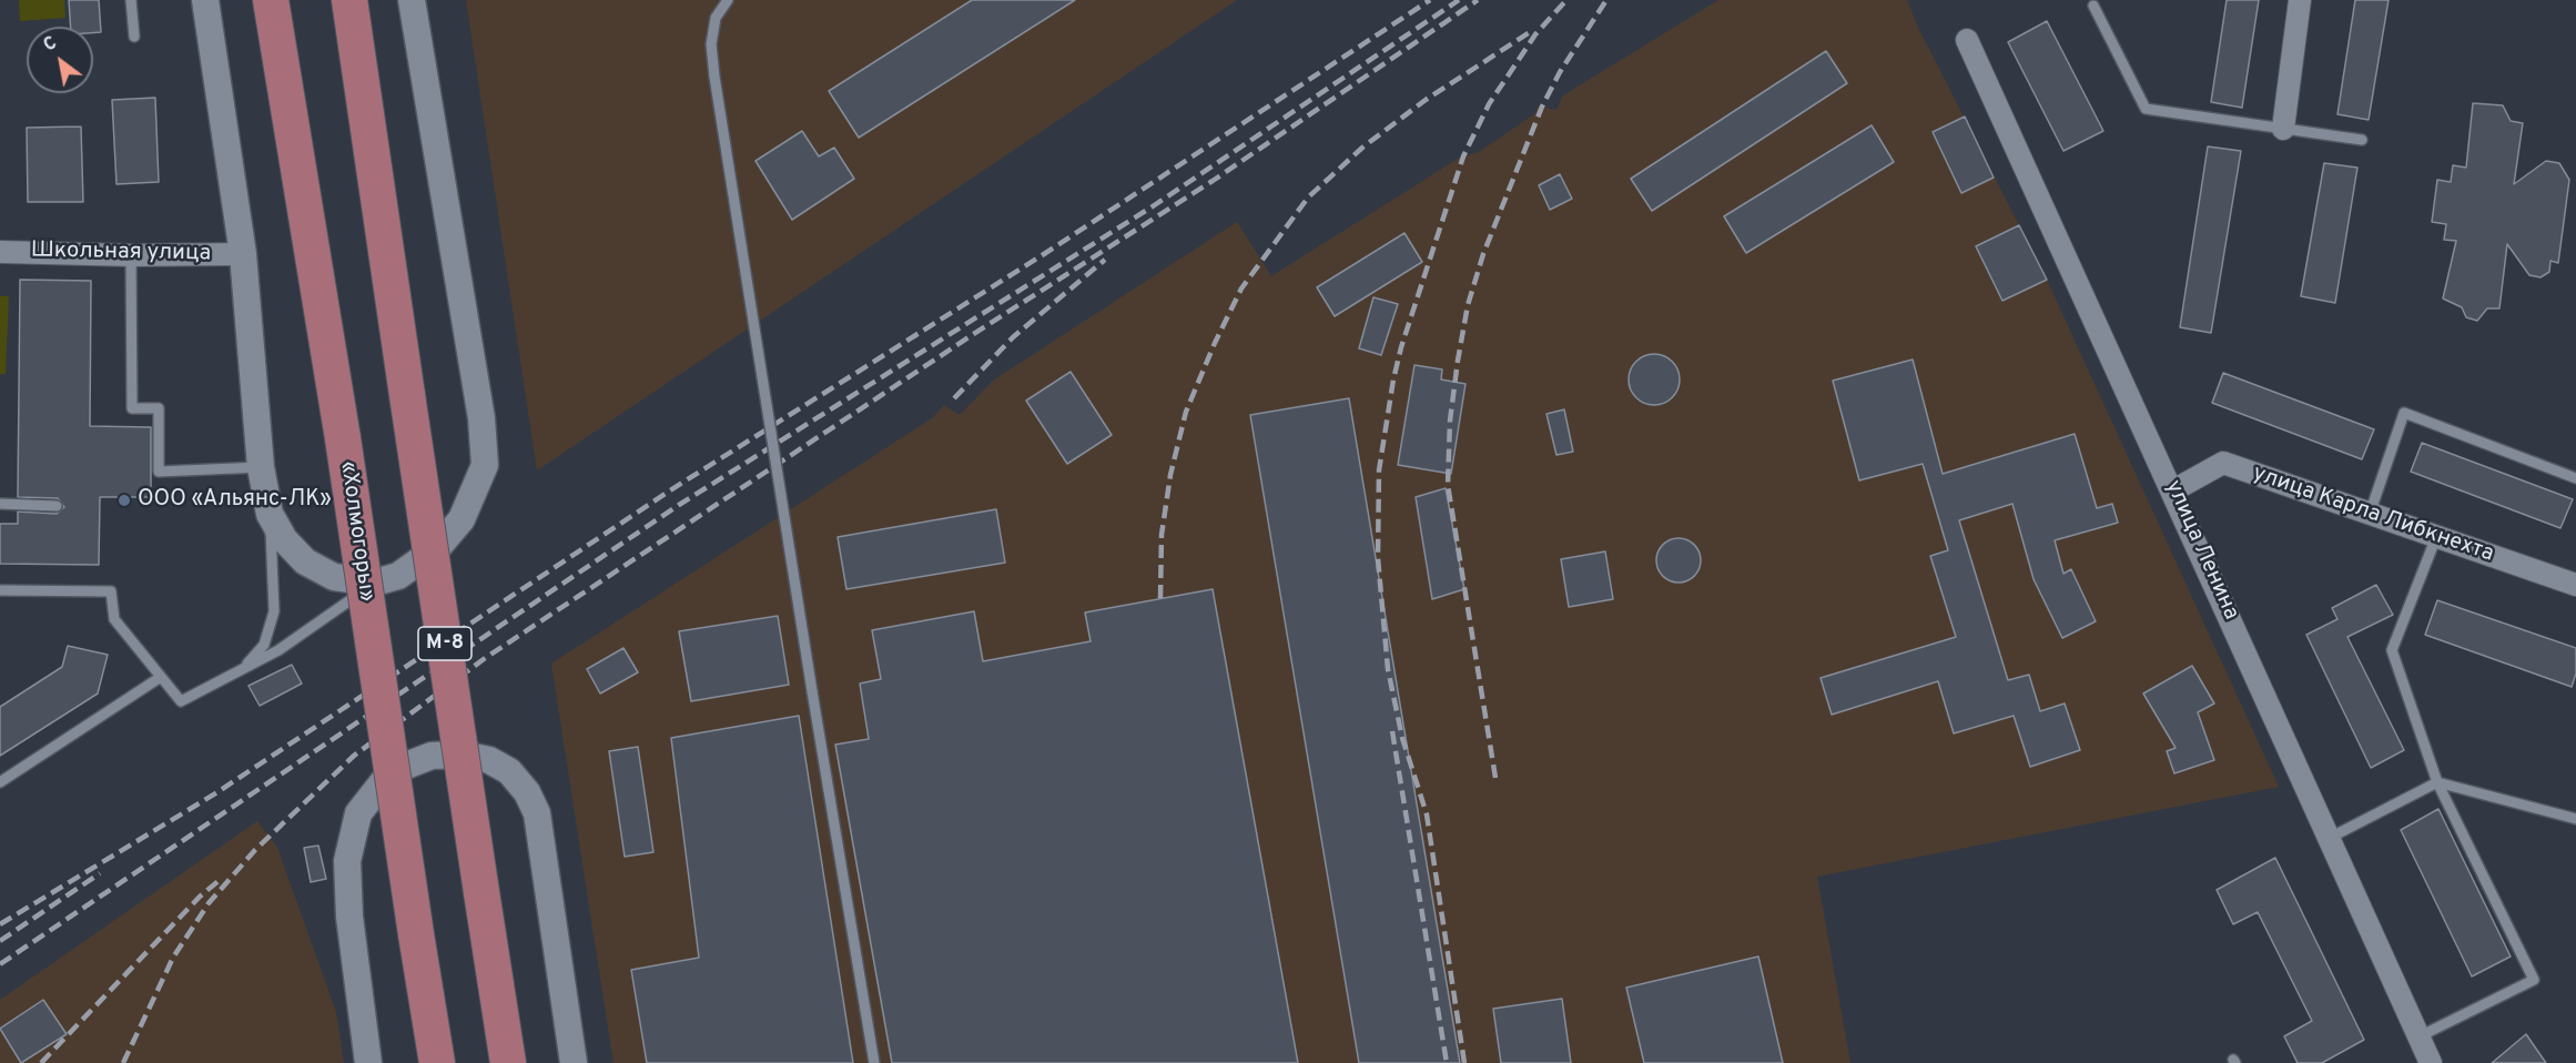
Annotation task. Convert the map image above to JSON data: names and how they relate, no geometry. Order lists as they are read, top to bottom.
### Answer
{
  "streets": {
    "highway": ["«Холмогоры»", "М-8"],
    "street": ["Школьная улица", "улица Карла Либкнехта", "улица Ленина"]
  },
  "crossings": [
    ["улица Карла Либкнехта", "улица Ленина"]
  ],
  "places": ["ООО «Альянс-ЛК»"],
  "north": "top left"
}
